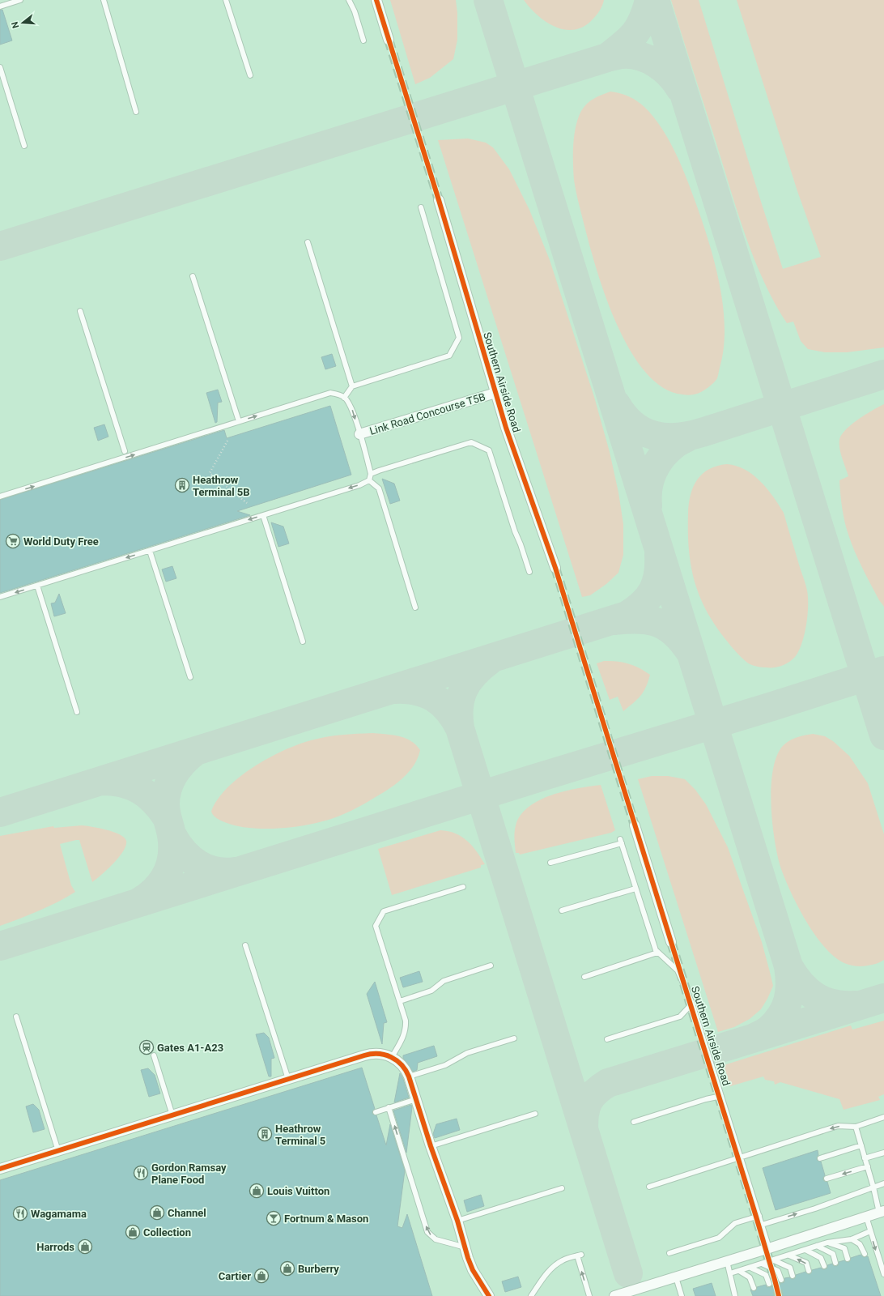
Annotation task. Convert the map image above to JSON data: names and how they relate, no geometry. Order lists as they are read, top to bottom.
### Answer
{
  "streets": {
    "street": ["Southern Airside Road", "Link Road Concourse T5B"]
  },
  "crossings": [
    ["Southern Airside Road", "Link Road Concourse T5B"]
  ],
  "places": {
    "building": ["Heathrow Terminal 5B", "Heathrow Terminal 5"],
    "supermarket": ["World Duty Free"],
    "station": ["Gates A1-A23"],
    "restaurant": ["Gordon Ramsay Plane Food", "Wagamama"],
    "shop": [
      "Louis Vuitton",
      "Channel",
      "Collection",
      "Harrods",
      "Burberry",
      "Cartier"
    ],
    "bar": ["Fortnum & Mason"]
  },
  "north": "left"
}
